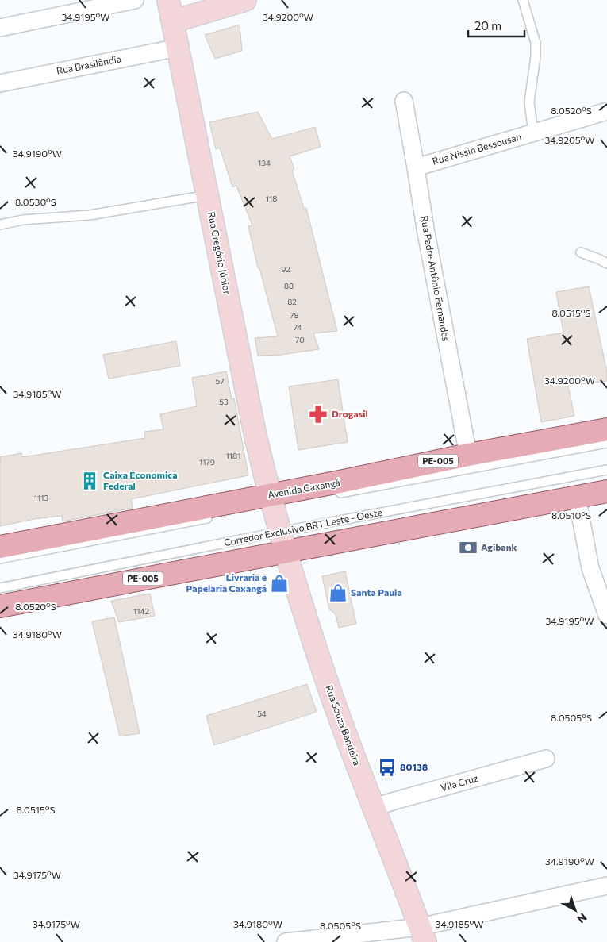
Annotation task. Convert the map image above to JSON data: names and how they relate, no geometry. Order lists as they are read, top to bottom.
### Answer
{
  "streets": {
    "main road": [
      "Rua Gregório Júnior",
      "PE-005",
      "Avenida Caxangá",
      "Rua Souza Bandeira"
    ],
    "street": [
      "Rua Brasilândia",
      "Rua Nissin Bessousan",
      "Rua Padre Antônio Fernandes",
      "Vila Cruz"
    ],
    "lane": ["Corredor Exclusivo BRT Leste - Oeste"]
  },
  "crossings": [
    ["Rua Brasilândia", "Rua Gregório Júnior"],
    ["Rua Nissin Bessousan", "Rua Padre Antônio Fernandes"],
    ["Rua Gregório Júnior", "Avenida Caxangá"],
    ["Rua Gregório Júnior", "Rua Souza Bandeira"],
    ["Rua Padre Antônio Fernandes", "Avenida Caxangá"],
    ["PE-005", "Corredor Exclusivo BRT Leste - Oeste"],
    ["PE-005", "Rua Souza Bandeira"],
    ["Avenida Caxangá", "Rua Souza Bandeira"],
    ["Corredor Exclusivo BRT Leste - Oeste", "Rua Souza Bandeira"],
    ["Rua Souza Bandeira", "Vila Cruz"]
  ],
  "places": {
    "pharmacy": ["Drogasil"],
    "building": ["Caixa Economica Federal"],
    "bank": ["Agibank"],
    "shop": ["Livraria e Papelaria Caxangá", "Santa Paula"],
    "bus stop": ["80138"]
  },
  "house_numbers": [
    "134",
    "118",
    "92",
    "88",
    "82",
    "78",
    "74",
    "70",
    "57",
    "53",
    "1181",
    "1179",
    "1113",
    "1142",
    "54"
  ],
  "scale_bar": "20 m",
  "north": "bottom right",
  "coordinates": [
    "34.9195°W",
    "34.9200°W",
    "8.0520°S",
    "34.9205°W",
    "34.9190°W",
    "8.0530°S",
    "8.0515°S",
    "34.9185°W",
    "8.0510°S",
    "34.9180°W",
    "8.0505°S",
    "34.9175°W"
  ]
}
